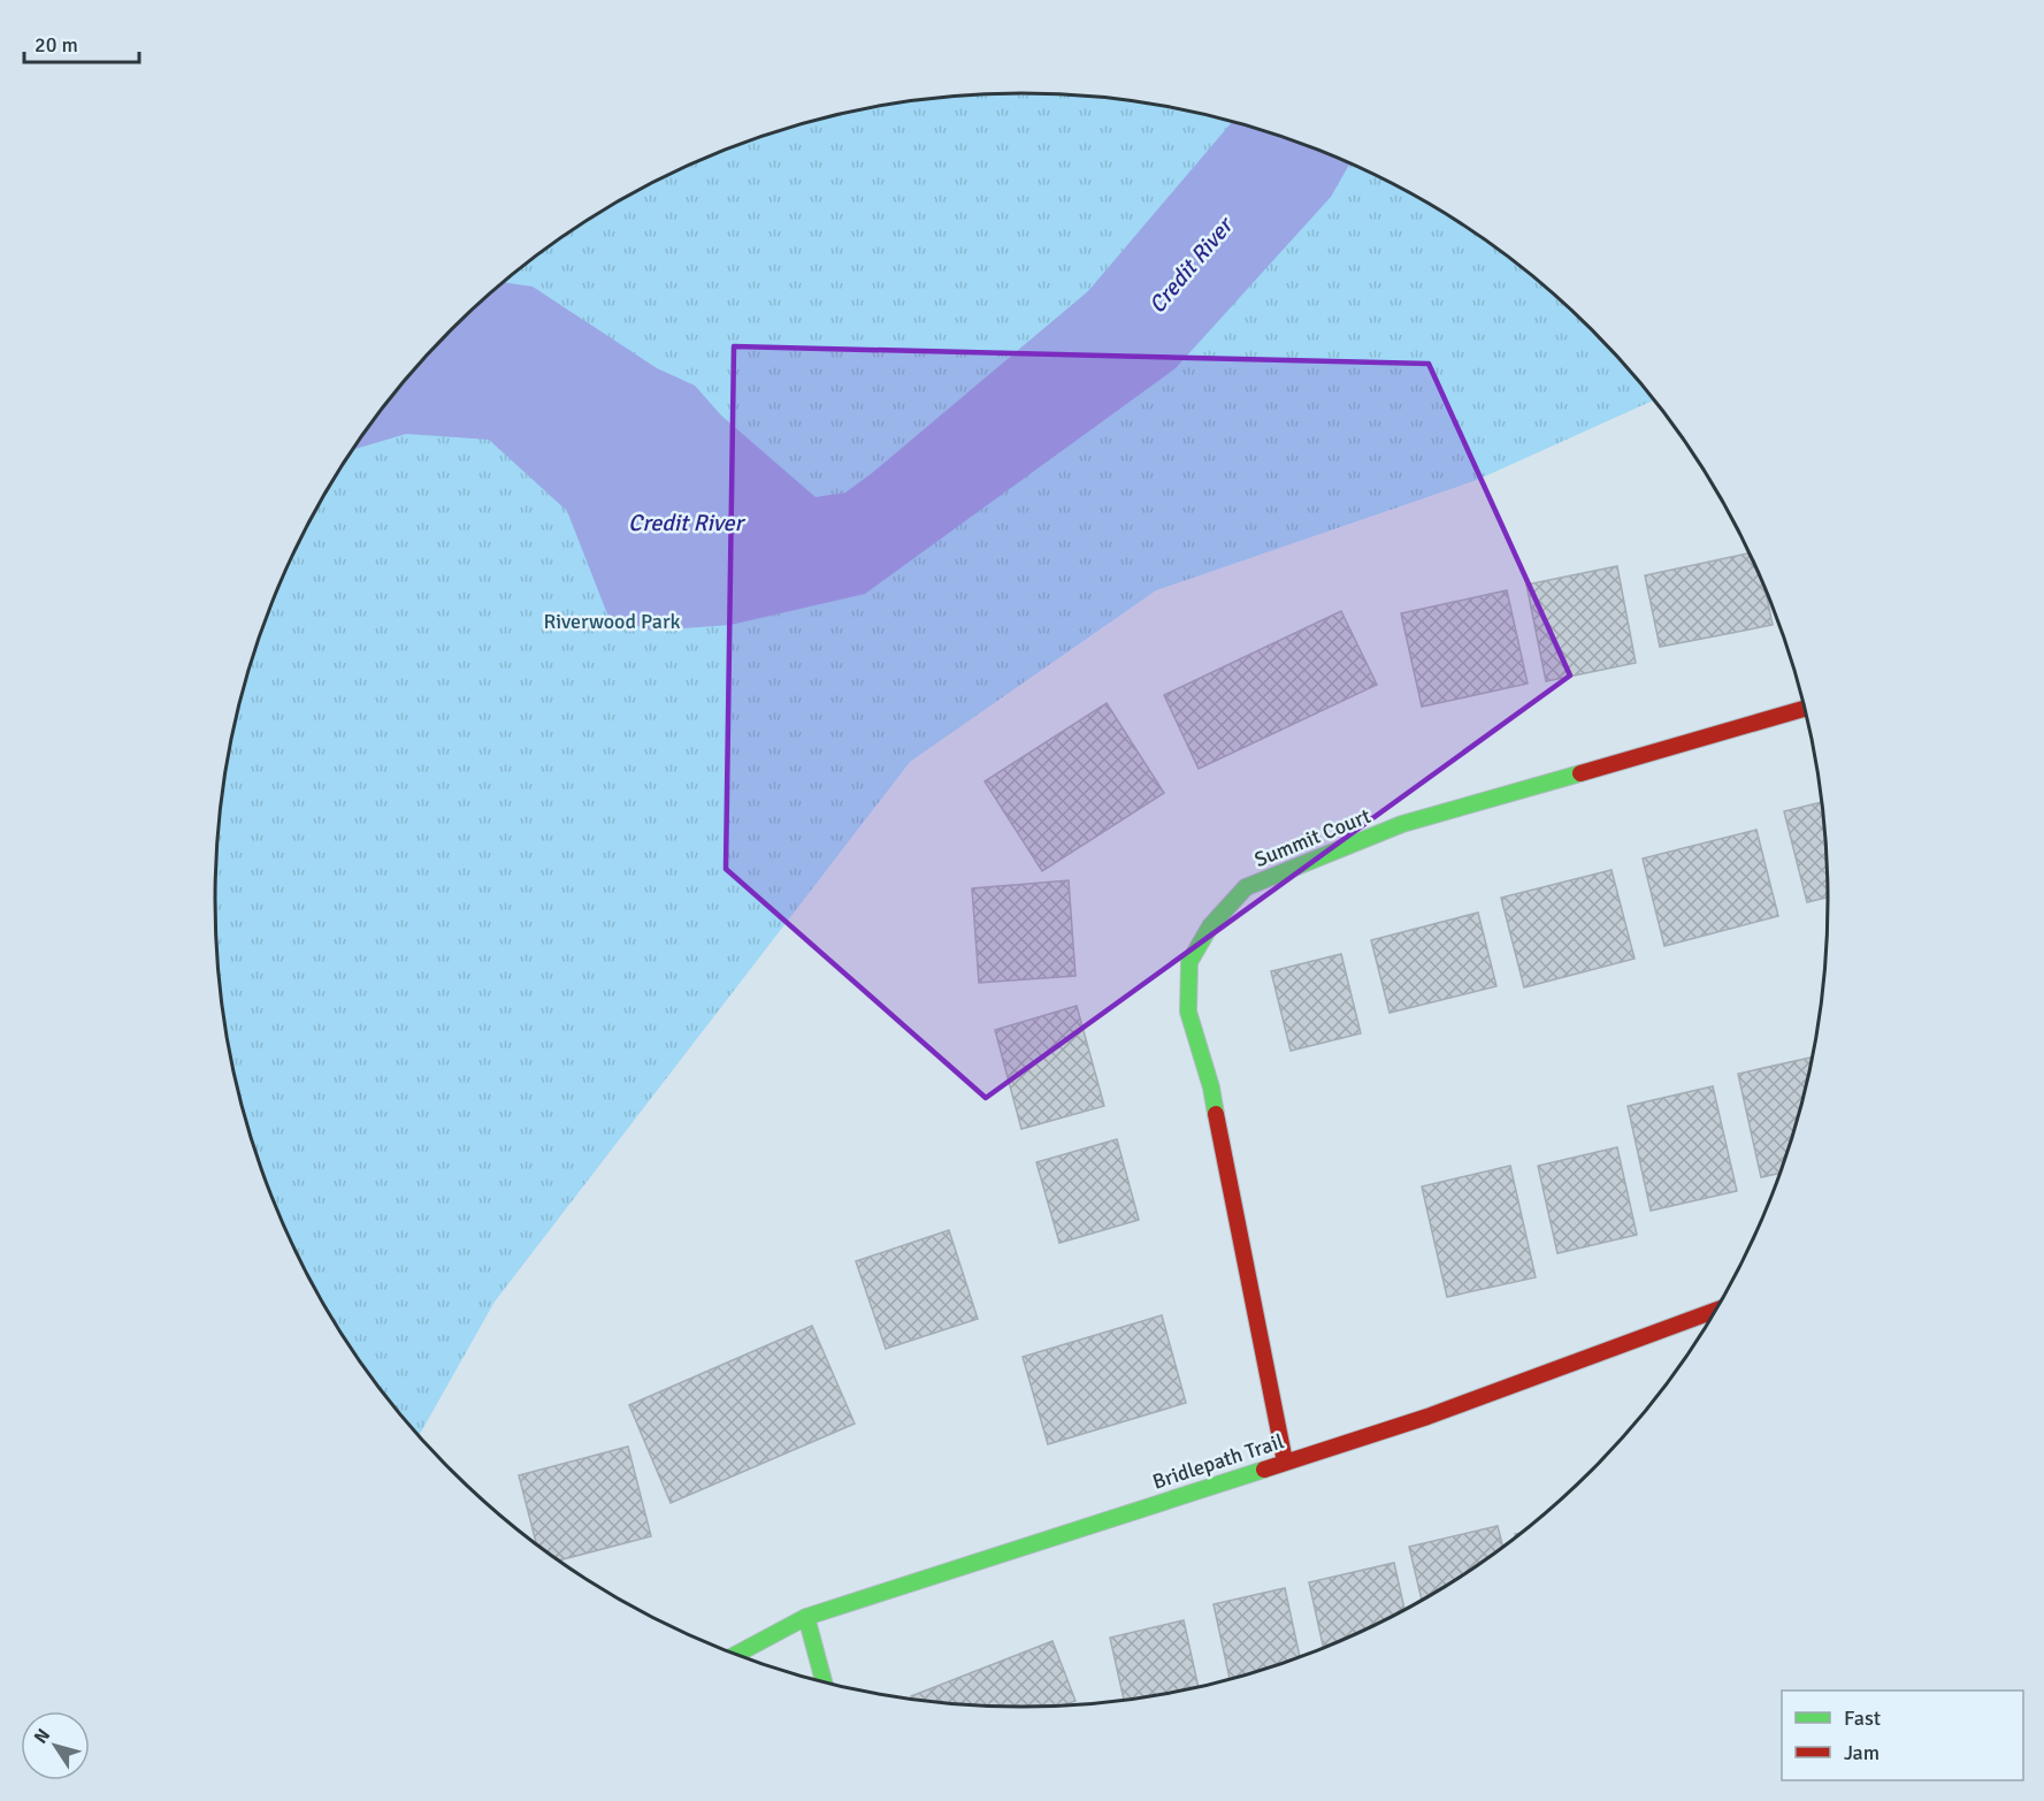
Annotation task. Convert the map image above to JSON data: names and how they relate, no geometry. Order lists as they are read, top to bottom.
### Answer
{
  "streets": {
    "street": ["Summit Court", "Bridlepath Trail"]
  },
  "crossings": [
    ["Summit Court", "Bridlepath Trail"]
  ],
  "water": ["Credit River"],
  "parks": ["Riverwood Park"],
  "legend": ["Fast", "Jam"],
  "scale_bar": "20 m",
  "north": "top left"
}
